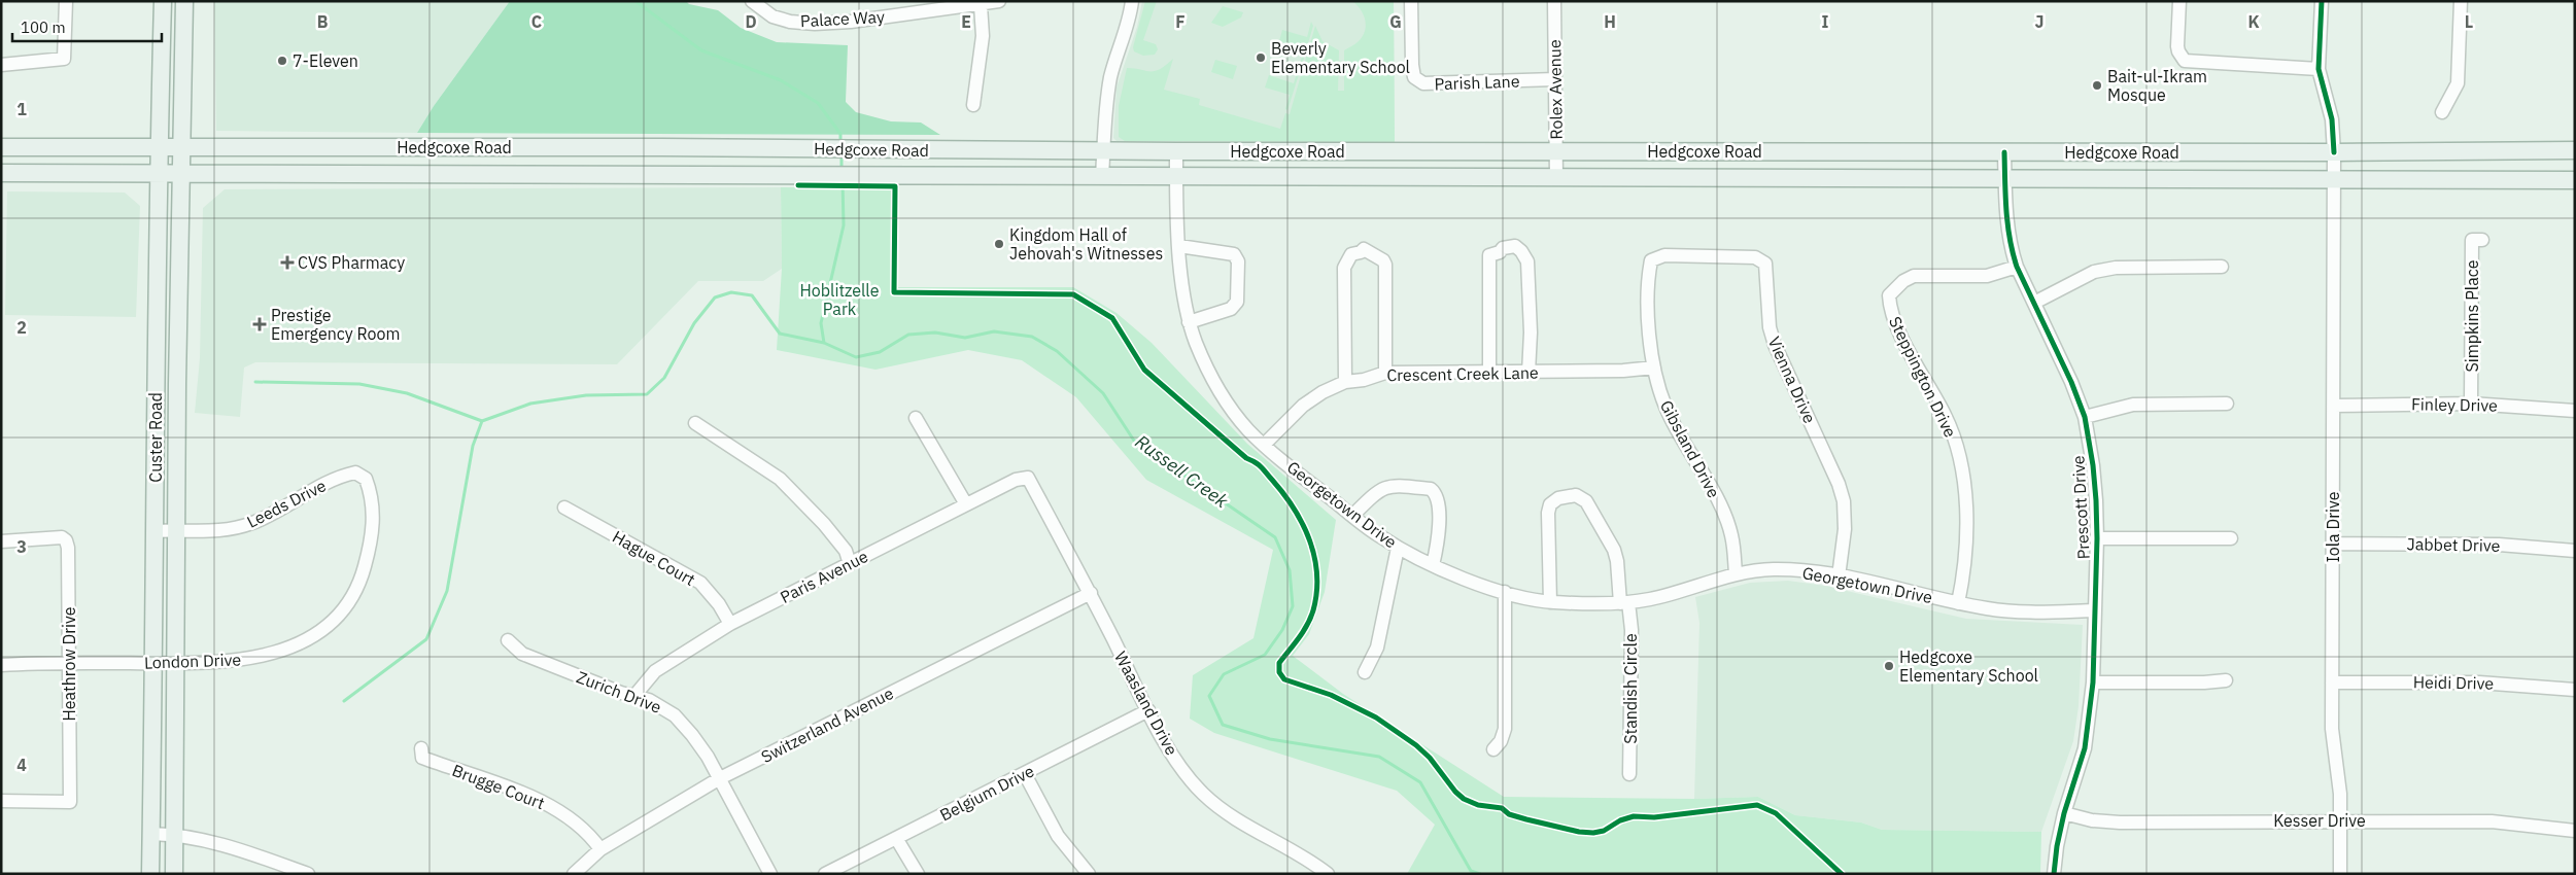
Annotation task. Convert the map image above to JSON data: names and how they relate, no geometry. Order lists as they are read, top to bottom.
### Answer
{
  "streets": {
    "main road": ["Hedgcoxe Road", "Custer Road"],
    "street": [
      "Palace Way",
      "Parish Lane",
      "Rolex Avenue",
      "Simpkins Place",
      "Crescent Creek Lane",
      "Steppington Drive",
      "Vienna Drive",
      "Finley Drive",
      "Gibsland Drive",
      "Leeds Drive",
      "Georgetown Drive",
      "Prescott Drive",
      "Iola Drive",
      "Jabbet Drive",
      "Hague Court",
      "Paris Avenue",
      "London Drive",
      "Heathrow Drive",
      "Heidi Drive",
      "Standish Circle",
      "Zurich Drive",
      "Waasland Drive",
      "Switzerland Avenue",
      "Brugge Court",
      "Belgium Drive",
      "Kesser Drive"
    ]
  },
  "crossings": [
    ["Parish Lane", "Rolex Avenue"],
    ["Rolex Avenue", "Hedgcoxe Road"],
    ["Hedgcoxe Road", "Custer Road"],
    ["Hedgcoxe Road", "Georgetown Drive"],
    ["Hedgcoxe Road", "Prescott Drive"],
    ["Hedgcoxe Road", "Iola Drive"],
    ["Simpkins Place", "Finley Drive"],
    ["Crescent Creek Lane", "Gibsland Drive"],
    ["Crescent Creek Lane", "Georgetown Drive"],
    ["Steppington Drive", "Georgetown Drive"],
    ["Steppington Drive", "Prescott Drive"],
    ["Vienna Drive", "Gibsland Drive"],
    ["Vienna Drive", "Georgetown Drive"],
    ["Finley Drive", "Iola Drive"],
    ["Custer Road", "Leeds Drive"],
    ["Custer Road", "London Drive"],
    ["Gibsland Drive", "Georgetown Drive"],
    ["Leeds Drive", "London Drive"],
    ["Georgetown Drive", "Prescott Drive"],
    ["Georgetown Drive", "Standish Circle"],
    ["Prescott Drive", "Kesser Drive"],
    ["Iola Drive", "Jabbet Drive"],
    ["Iola Drive", "Heidi Drive"],
    ["Iola Drive", "Kesser Drive"],
    ["Hague Court", "Paris Avenue"],
    ["Paris Avenue", "Zurich Drive"],
    ["Paris Avenue", "Waasland Drive"],
    ["London Drive", "Heathrow Drive"],
    ["Zurich Drive", "Switzerland Avenue"],
    ["Waasland Drive", "Switzerland Avenue"],
    ["Waasland Drive", "Belgium Drive"],
    ["Switzerland Avenue", "Brugge Court"]
  ],
  "water": ["Russell Creek"],
  "parks": ["Hoblitzelle Park"],
  "places": {
    "other": [
      "Beverly Elementary School",
      "7-Eleven",
      "Bait-ul-Ikram Mosque",
      "Kingdom Hall of Jehovah's Witnesses",
      "Hedgcoxe Elementary School"
    ],
    "health": ["CVS Pharmacy", "Prestige Emergency Room"]
  },
  "scale_bar": "100 m",
  "grid": {
    "columns": [
      "B",
      "C",
      "D",
      "E",
      "F",
      "G",
      "H",
      "I",
      "J",
      "K",
      "L"
    ],
    "rows": [
      "1",
      "2",
      "3",
      "4"
    ]
  }
}
